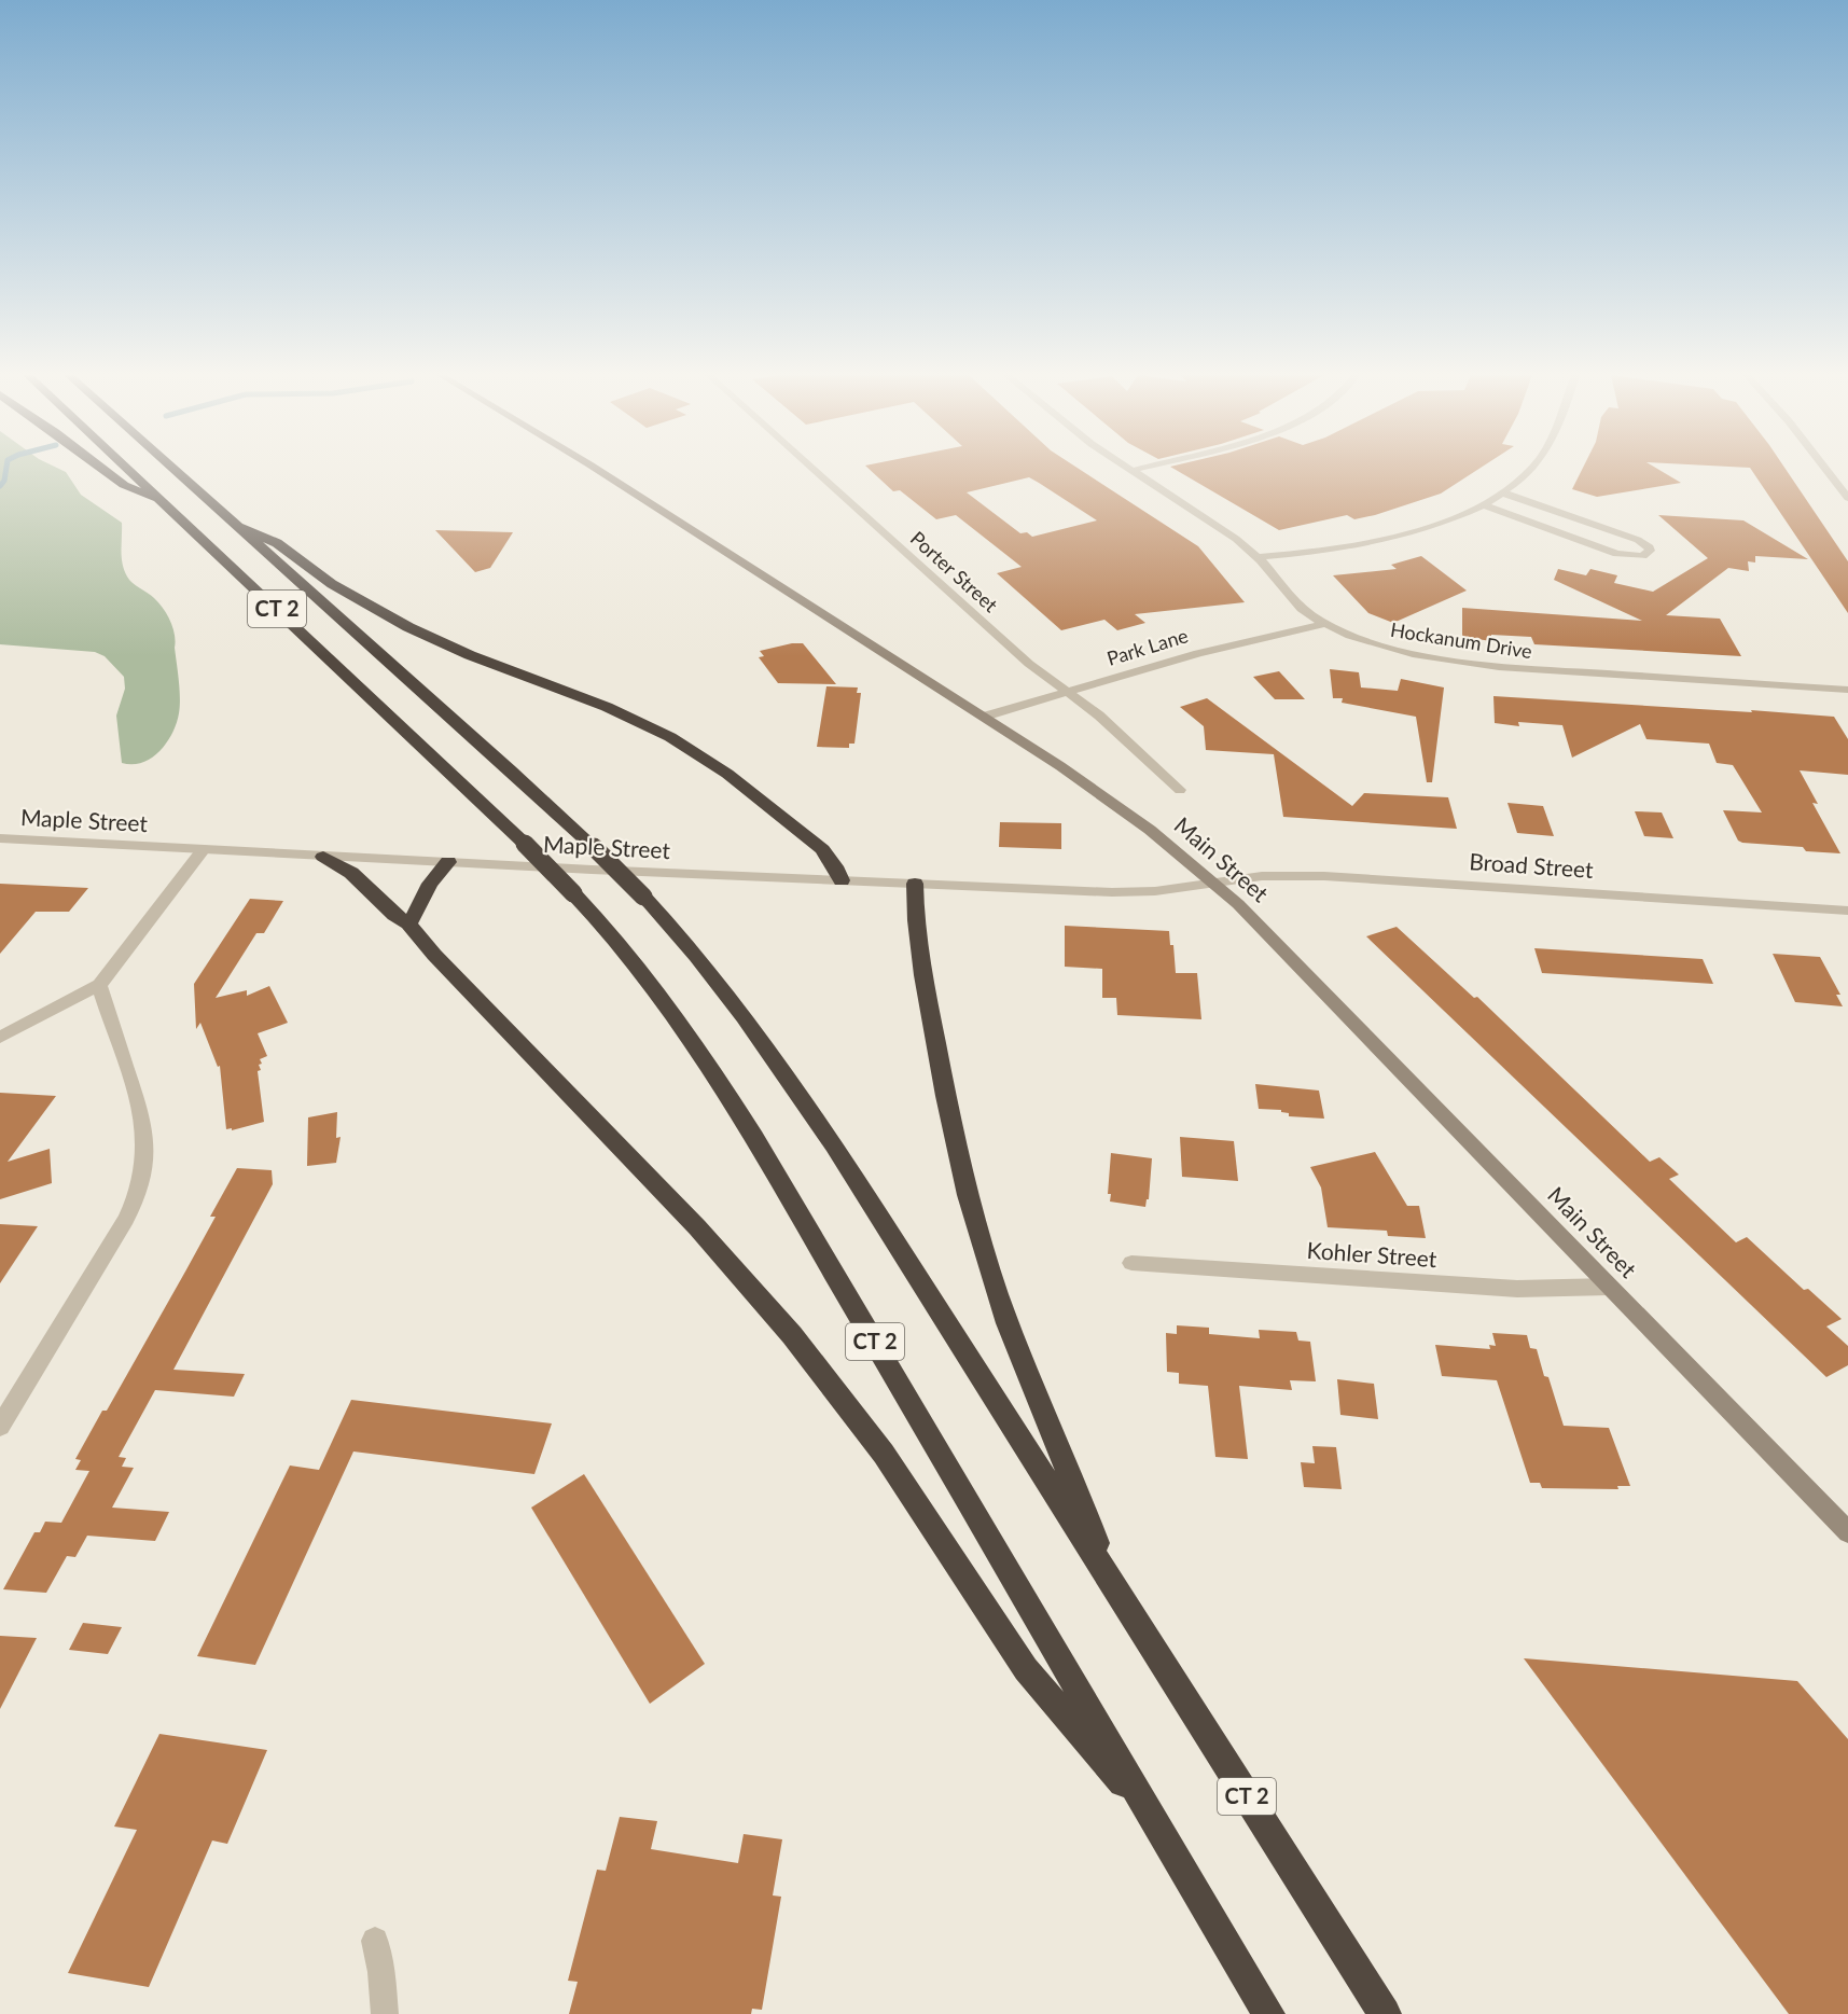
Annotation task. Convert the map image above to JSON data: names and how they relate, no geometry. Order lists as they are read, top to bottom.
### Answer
{
  "streets": {
    "highway": ["CT 2"],
    "main road": ["Main Street"],
    "street": [
      "Porter Street",
      "Hockanum Drive",
      "Park Lane",
      "Maple Street",
      "Broad Street",
      "Kohler Street"
    ]
  },
  "crossings": [
    ["Porter Street", "Park Lane"],
    ["Hockanum Drive", "Park Lane"],
    ["Park Lane", "Main Street"],
    ["Maple Street", "Main Street"],
    ["Maple Street", "Broad Street"],
    ["Main Street", "Broad Street"],
    ["Main Street", "Kohler Street"]
  ]
}
